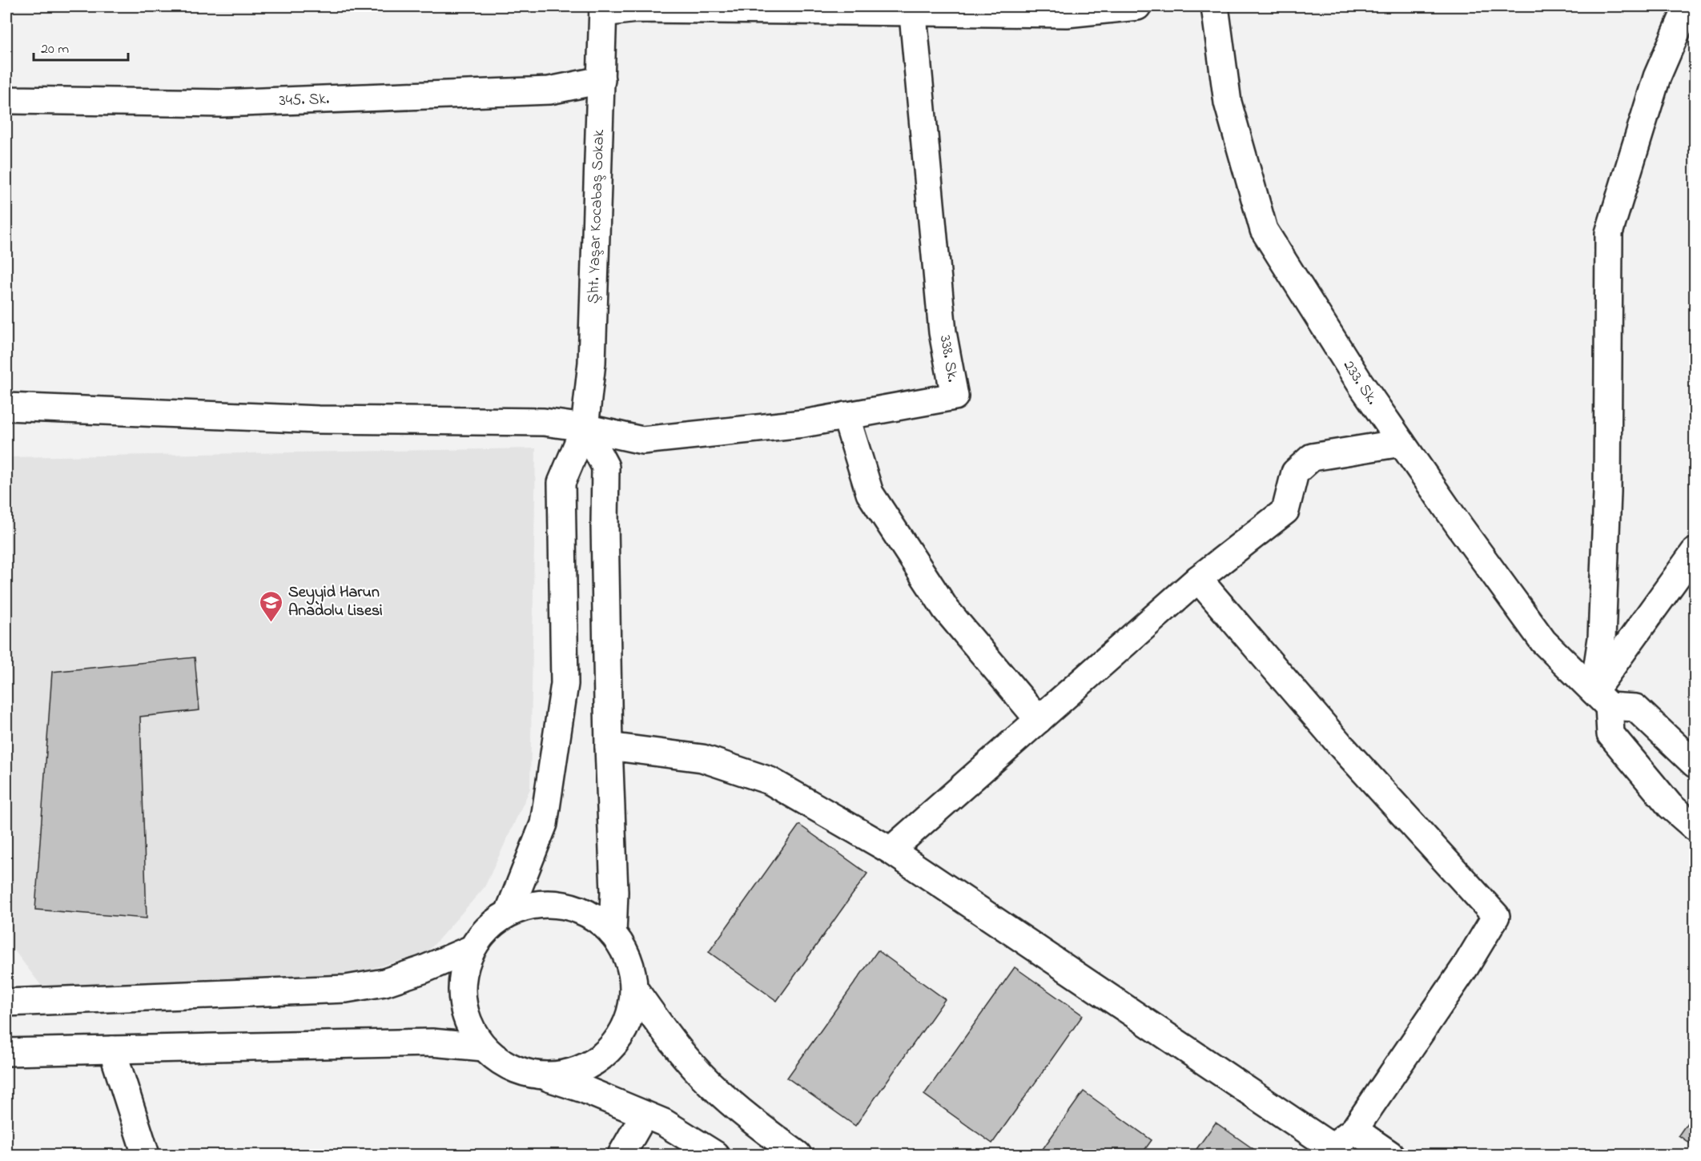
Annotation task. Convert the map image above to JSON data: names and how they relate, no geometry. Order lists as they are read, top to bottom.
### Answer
{
  "streets": {
    "street": [
      "345. Sk.",
      "Şht. Yaşar Kocabaş Sokak",
      "338. Sk.",
      "233. Sk."
    ]
  },
  "crossings": [
    ["345. Sk.", "Şht. Yaşar Kocabaş Sokak"],
    ["Şht. Yaşar Kocabaş Sokak", "338. Sk."]
  ],
  "places": {
    "school or university": ["Seyyid Harun Anadolu Lisesi"]
  },
  "scale_bar": "20 m"
}
